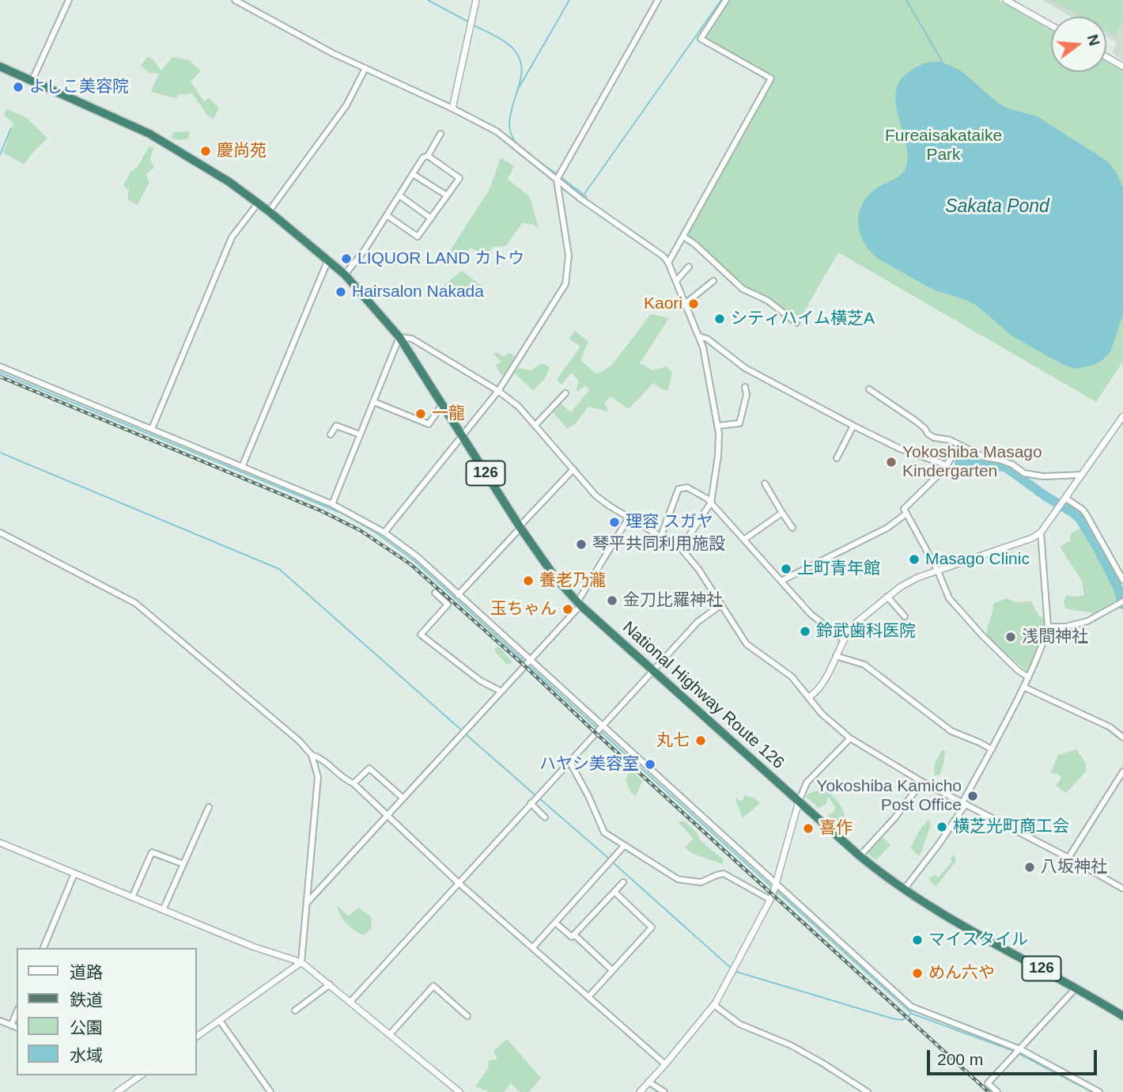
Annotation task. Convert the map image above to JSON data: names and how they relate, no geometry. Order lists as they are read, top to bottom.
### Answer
{
  "streets": {
    "highway": ["126", "National Highway Route 126"]
  },
  "water": ["Sakata Pond"],
  "parks": ["Fureaisakataike Park"],
  "places": [
    "よしこ美容院",
    "慶尚苑",
    "LIQUOR LAND カトウ",
    "Hairsalon Nakada",
    "Kaori",
    "シティハイム横芝A",
    "一龍",
    "Yokoshiba Masago Kindergarten",
    "理容 スガヤ",
    "琴平共同利用施設",
    "Masago Clinic",
    "上町青年館",
    "養老乃瀧",
    "金刀比羅神社",
    "玉ちゃん",
    "鈴武歯科医院",
    "浅間神社",
    "丸七",
    "ハヤシ美容室",
    "Yokoshiba Kamicho Post Office",
    "横芝光町商工会",
    "喜作",
    "八坂神社",
    "マイスタイル",
    "めん六や"
  ],
  "legend": [
    "道路",
    "鉄道",
    "公園",
    "水域"
  ],
  "scale_bar": "200 m",
  "north": "right"
}
